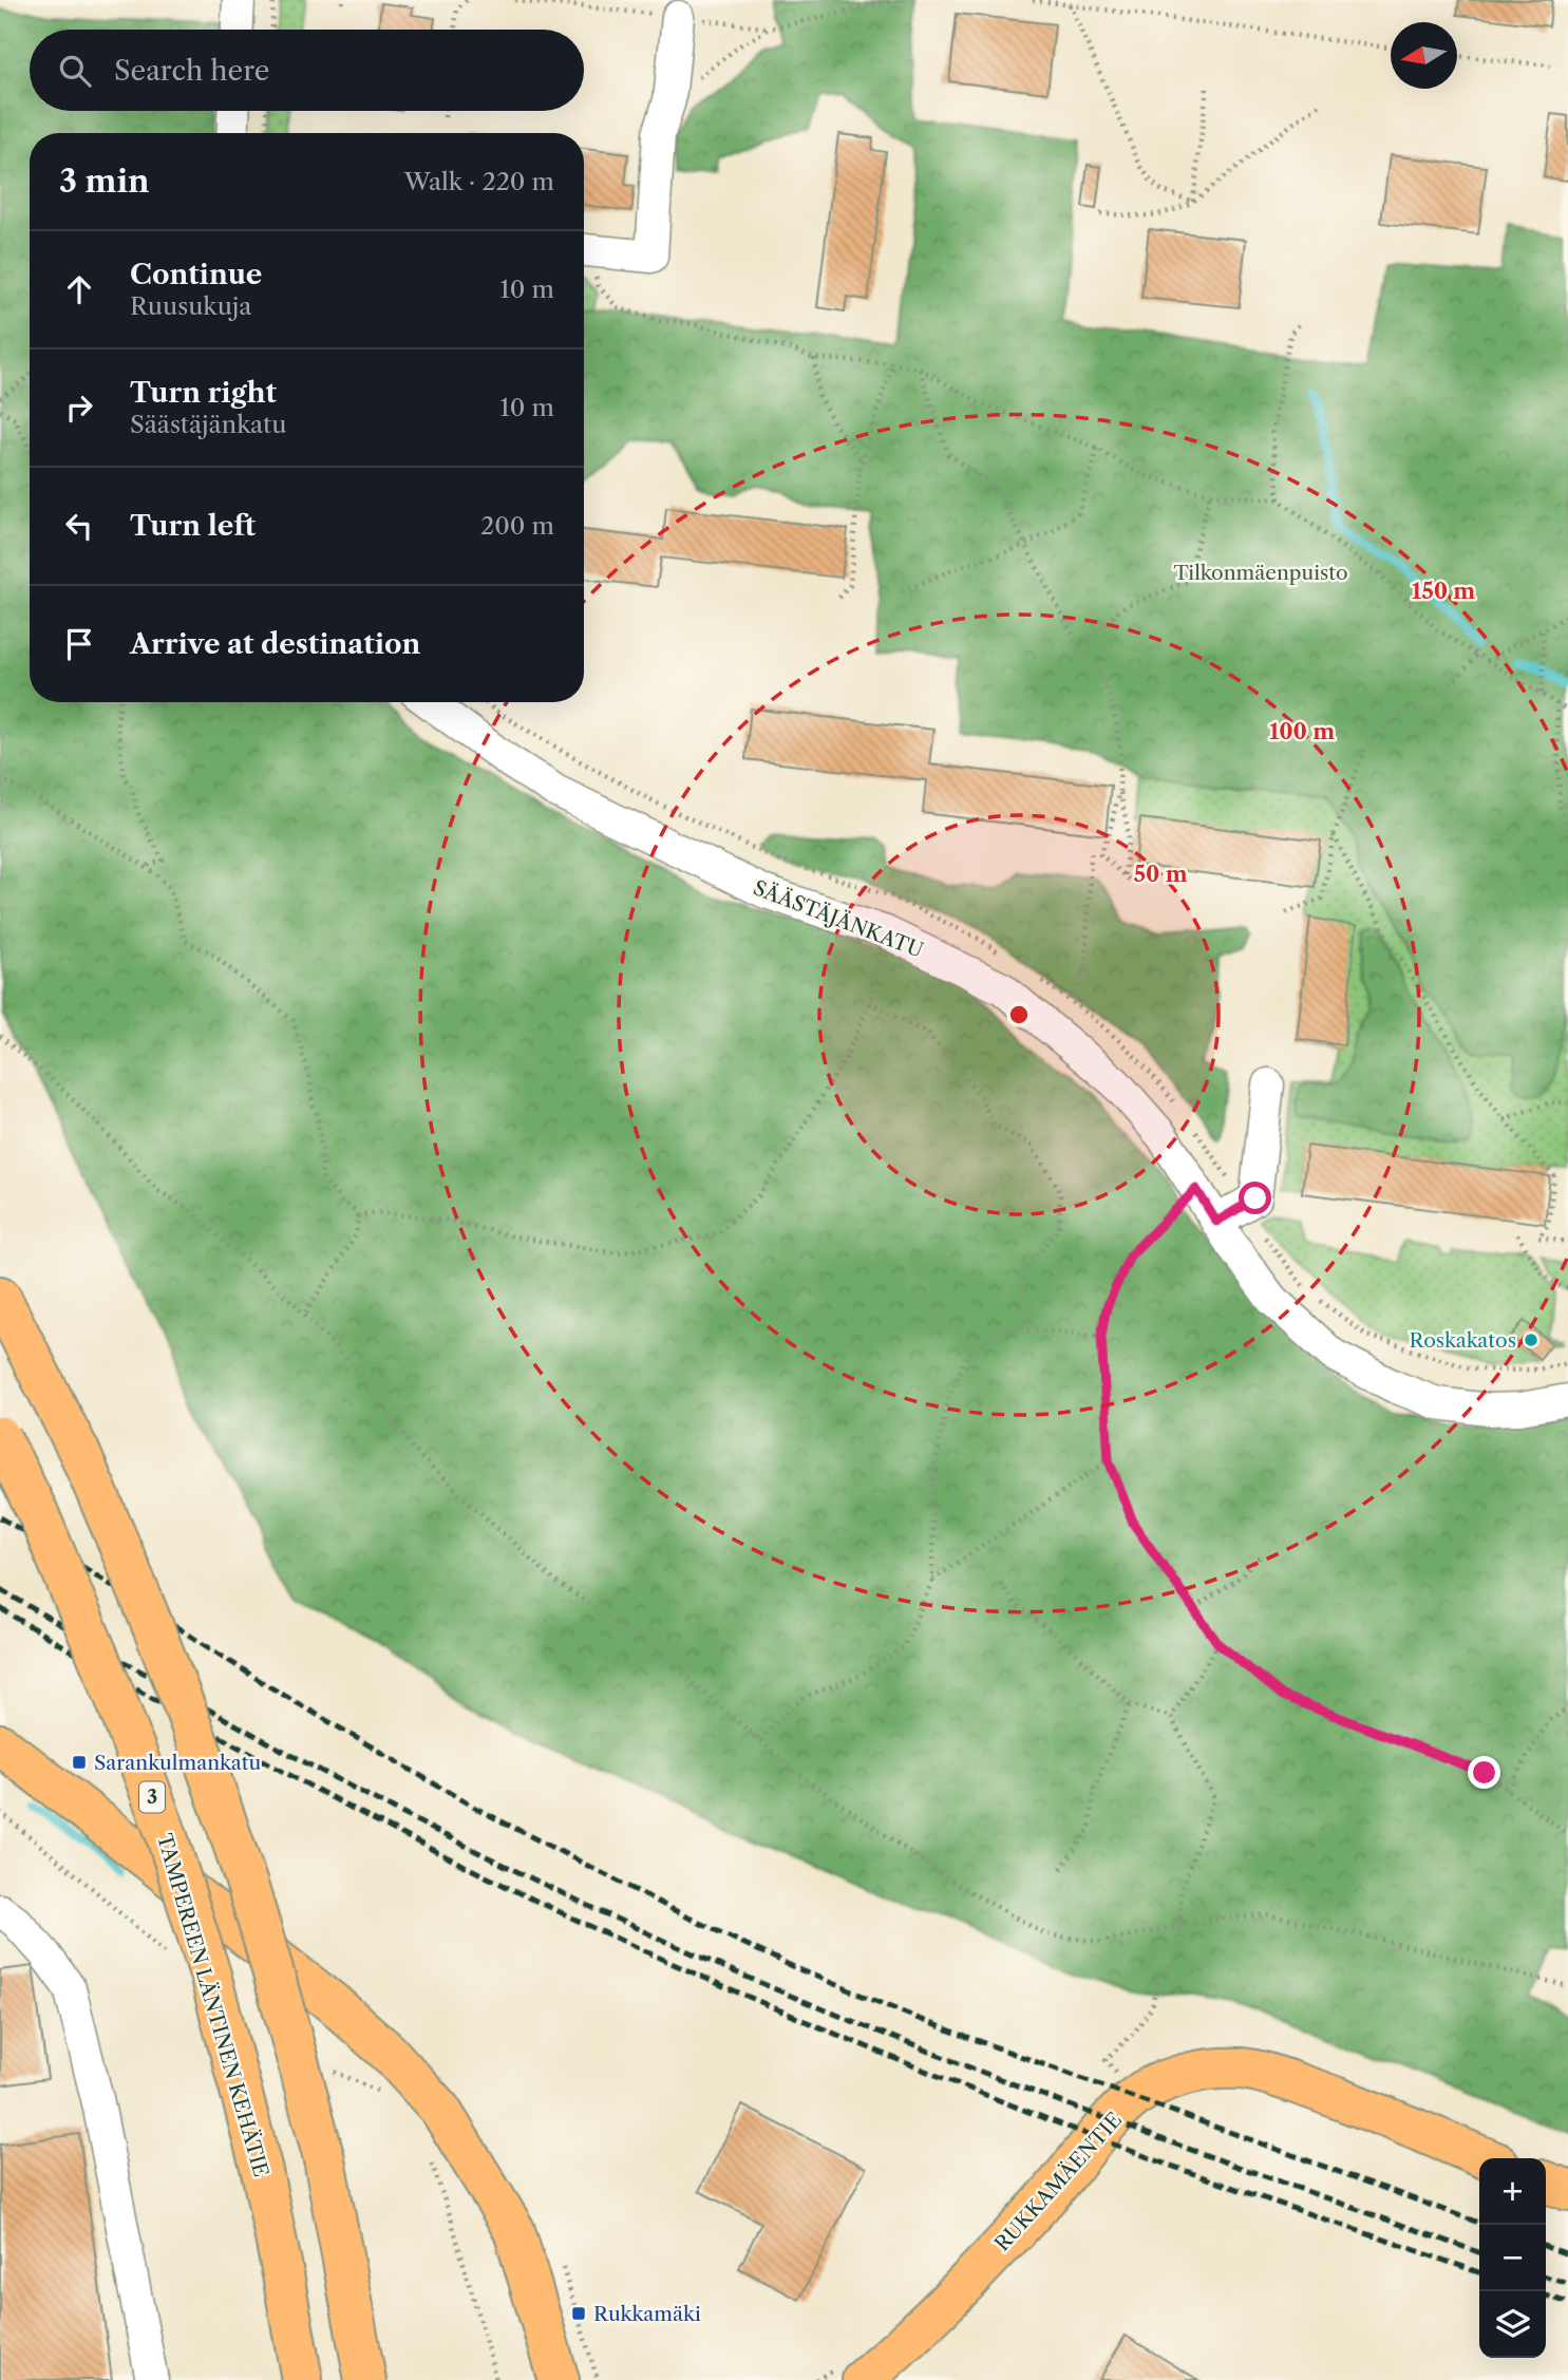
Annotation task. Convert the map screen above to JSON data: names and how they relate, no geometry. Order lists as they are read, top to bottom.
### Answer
{
  "streets": {
    "main road": ["3", "TAMPEREEN LÄNTINEN KEHÄTIE", "RUKKAMÄENTIE"],
    "street": ["SÄÄSTÄJÄNKATU"]
  },
  "parks": ["Tilkonmäenpuisto"],
  "places": {
    "other": ["Roskakatos"],
    "transit": ["Sarankulmankatu", "Rukkamäki"]
  },
  "north": "left",
  "page": {
    "search": "Search here",
    "heading": ["3 min", "Walk · 220 m"],
    "list": [
      ["Continue", "Ruusukuja", "10 m"],
      ["Turn right", "Säästäjänkatu", "10 m"],
      ["Turn left", "200 m"],
      "Arrive at destination"
    ],
    "map_buttons": ["+", "−"]
  },
  "rings": ["150 m", "100 m", "50 m"]
}
